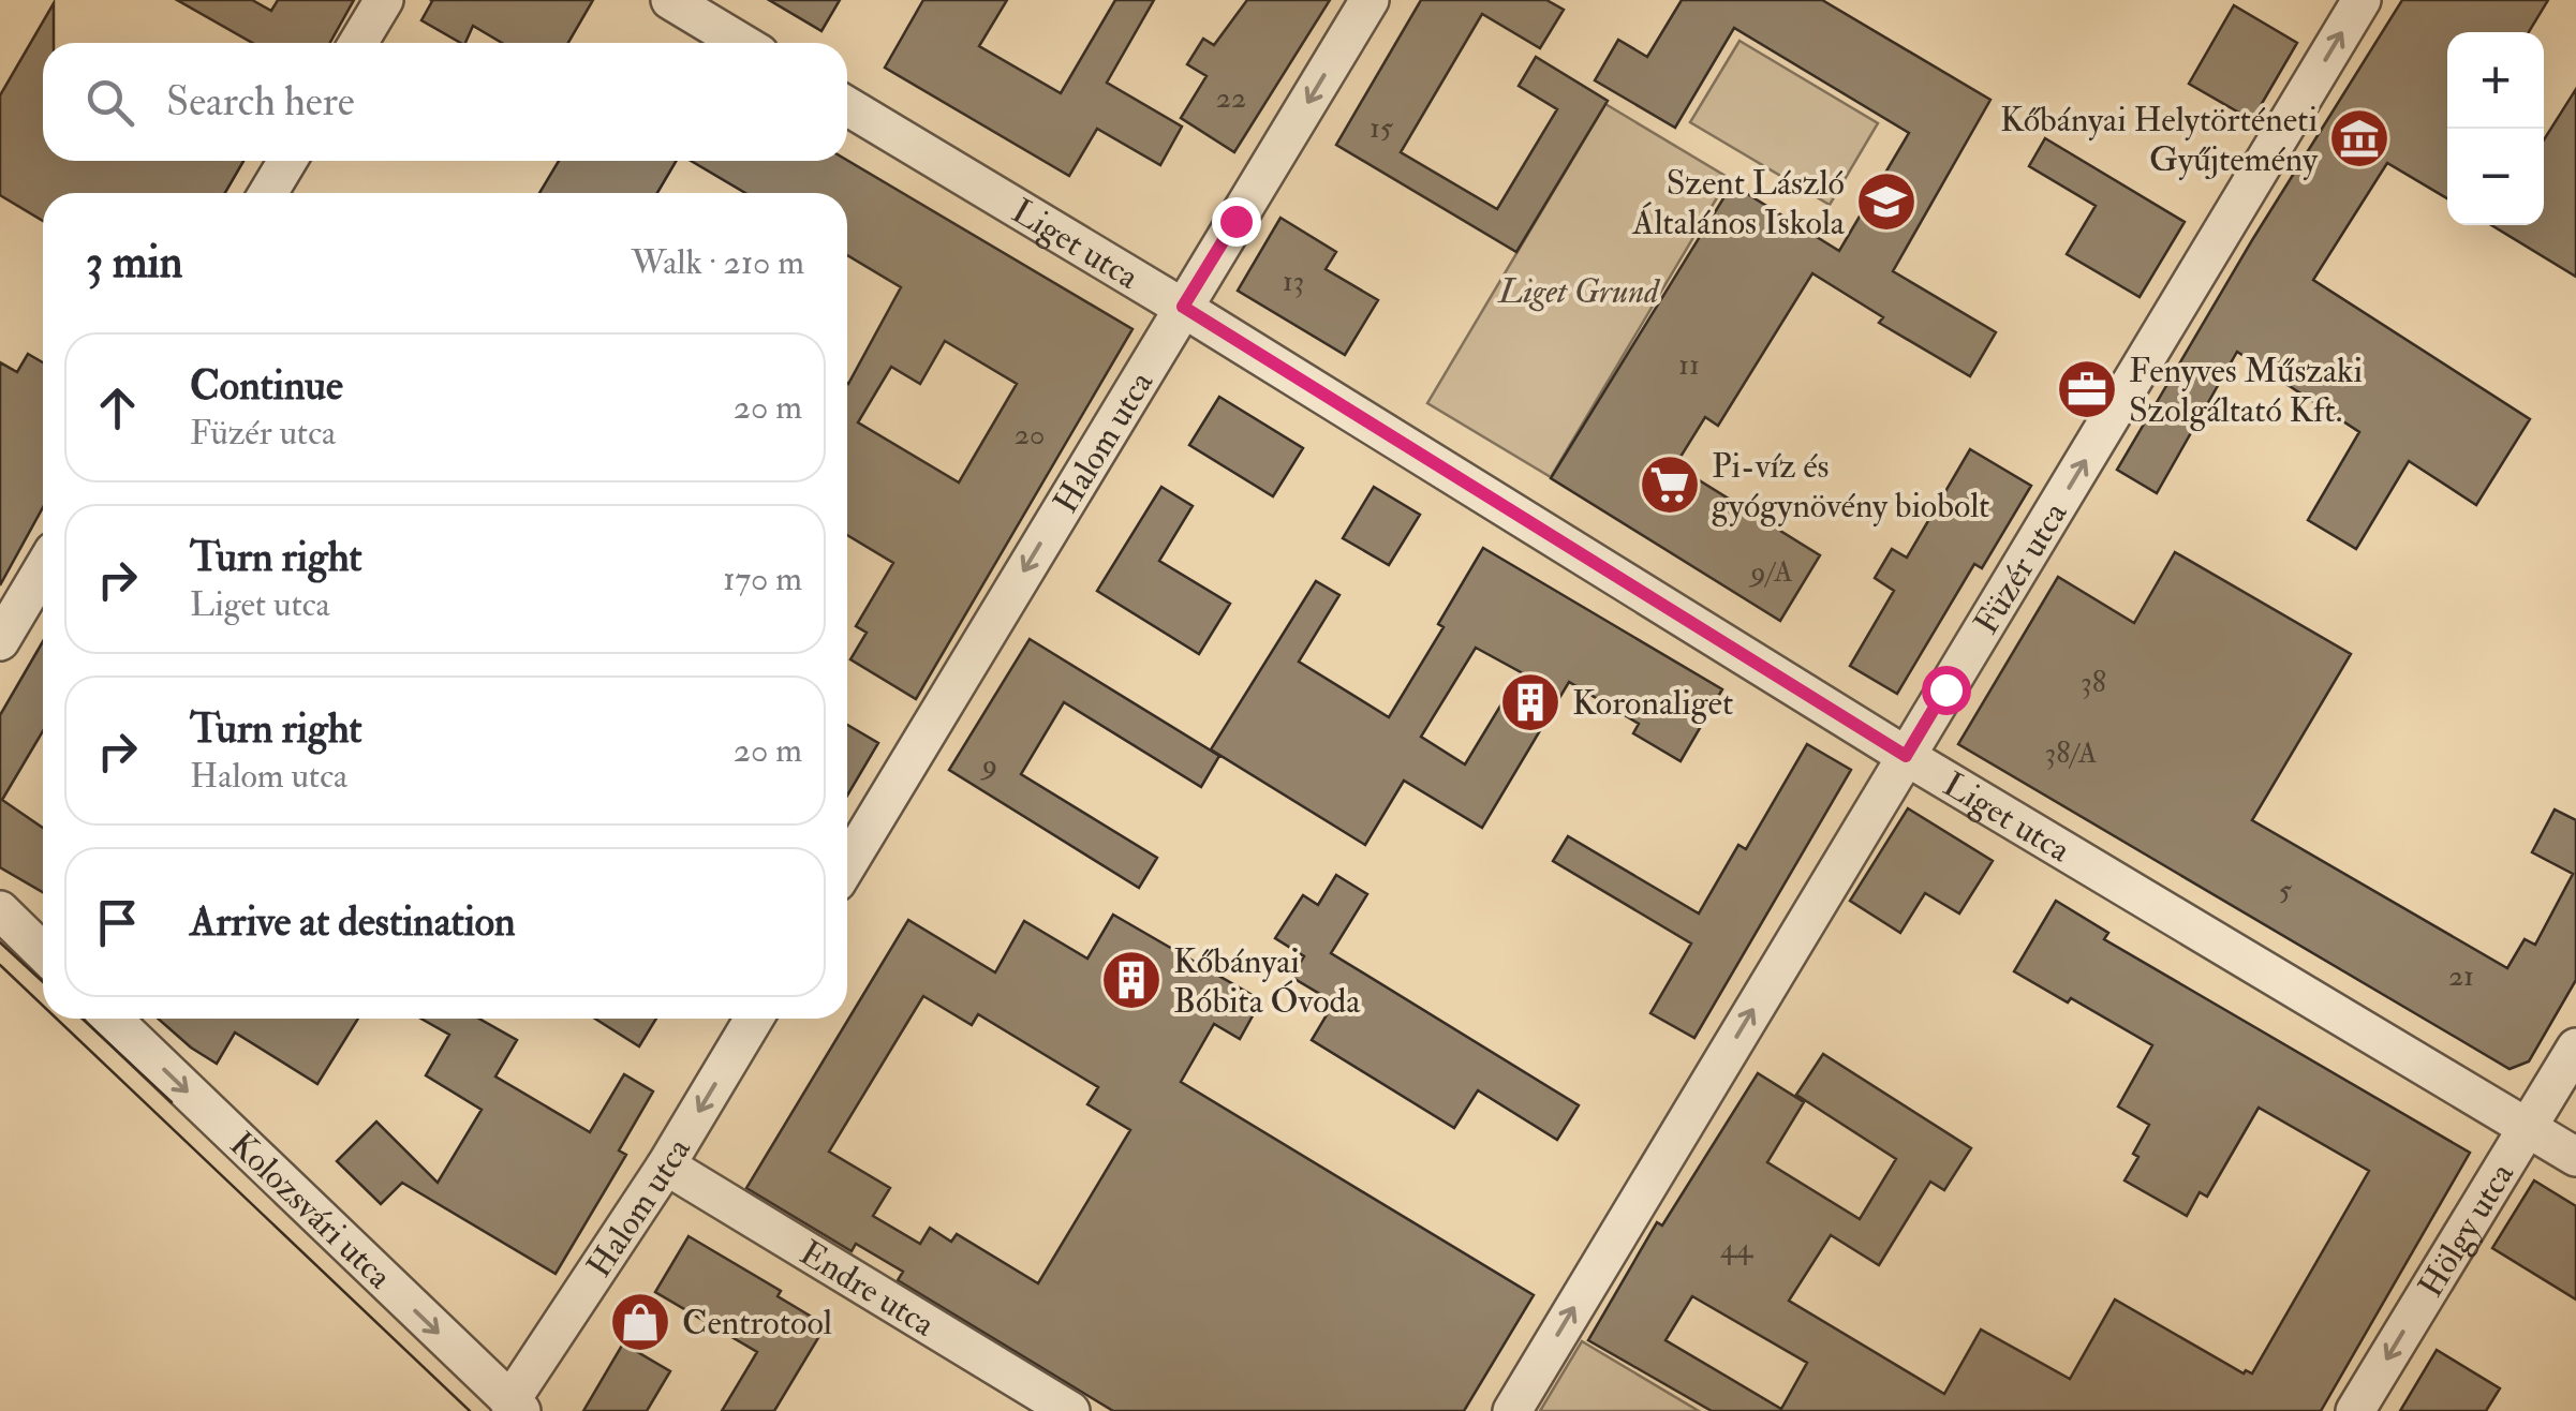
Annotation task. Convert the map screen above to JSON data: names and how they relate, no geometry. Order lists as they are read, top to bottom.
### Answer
{
  "streets": {
    "street": [
      "Liget utca",
      "Halom utca",
      "Füzér utca",
      "Kolozsvári utca",
      "Hölgy utca",
      "Endre utca"
    ]
  },
  "crossings": [
    ["Liget utca", "Halom utca"],
    ["Liget utca", "Füzér utca"],
    ["Liget utca", "Hölgy utca"],
    ["Halom utca", "Kolozsvári utca"],
    ["Halom utca", "Endre utca"]
  ],
  "one_way": [
    "Halom utca",
    "Füzér utca",
    "Kolozsvári utca",
    "Hölgy utca"
  ],
  "parks": ["Liget Grund"],
  "places": {
    "museum": ["Kőbányai Helytörténeti Gyűjtemény"],
    "school or university": ["Szent László Általános Iskola"],
    "office": ["Fenyves Műszaki Szolgáltató Kft."],
    "supermarket": ["Pi-víz és gyógynövény biobolt"],
    "building": ["Koronaliget", "Kőbányai Bóbita Óvoda"],
    "shop": ["Centrotool"]
  },
  "house_numbers": [
    "22",
    "15",
    "13",
    "11",
    "20",
    "9/A",
    "38",
    "38/A",
    "9",
    "5",
    "21",
    "44"
  ],
  "page": {
    "map_buttons": ["+", "−"],
    "search": "Search here",
    "heading": ["3 min", "Walk · 210 m"],
    "list": [
      ["Continue", "Füzér utca", "20 m"],
      ["Turn right", "Liget utca", "170 m"],
      ["Turn right", "Halom utca", "20 m"],
      "Arrive at destination"
    ]
  }
}
